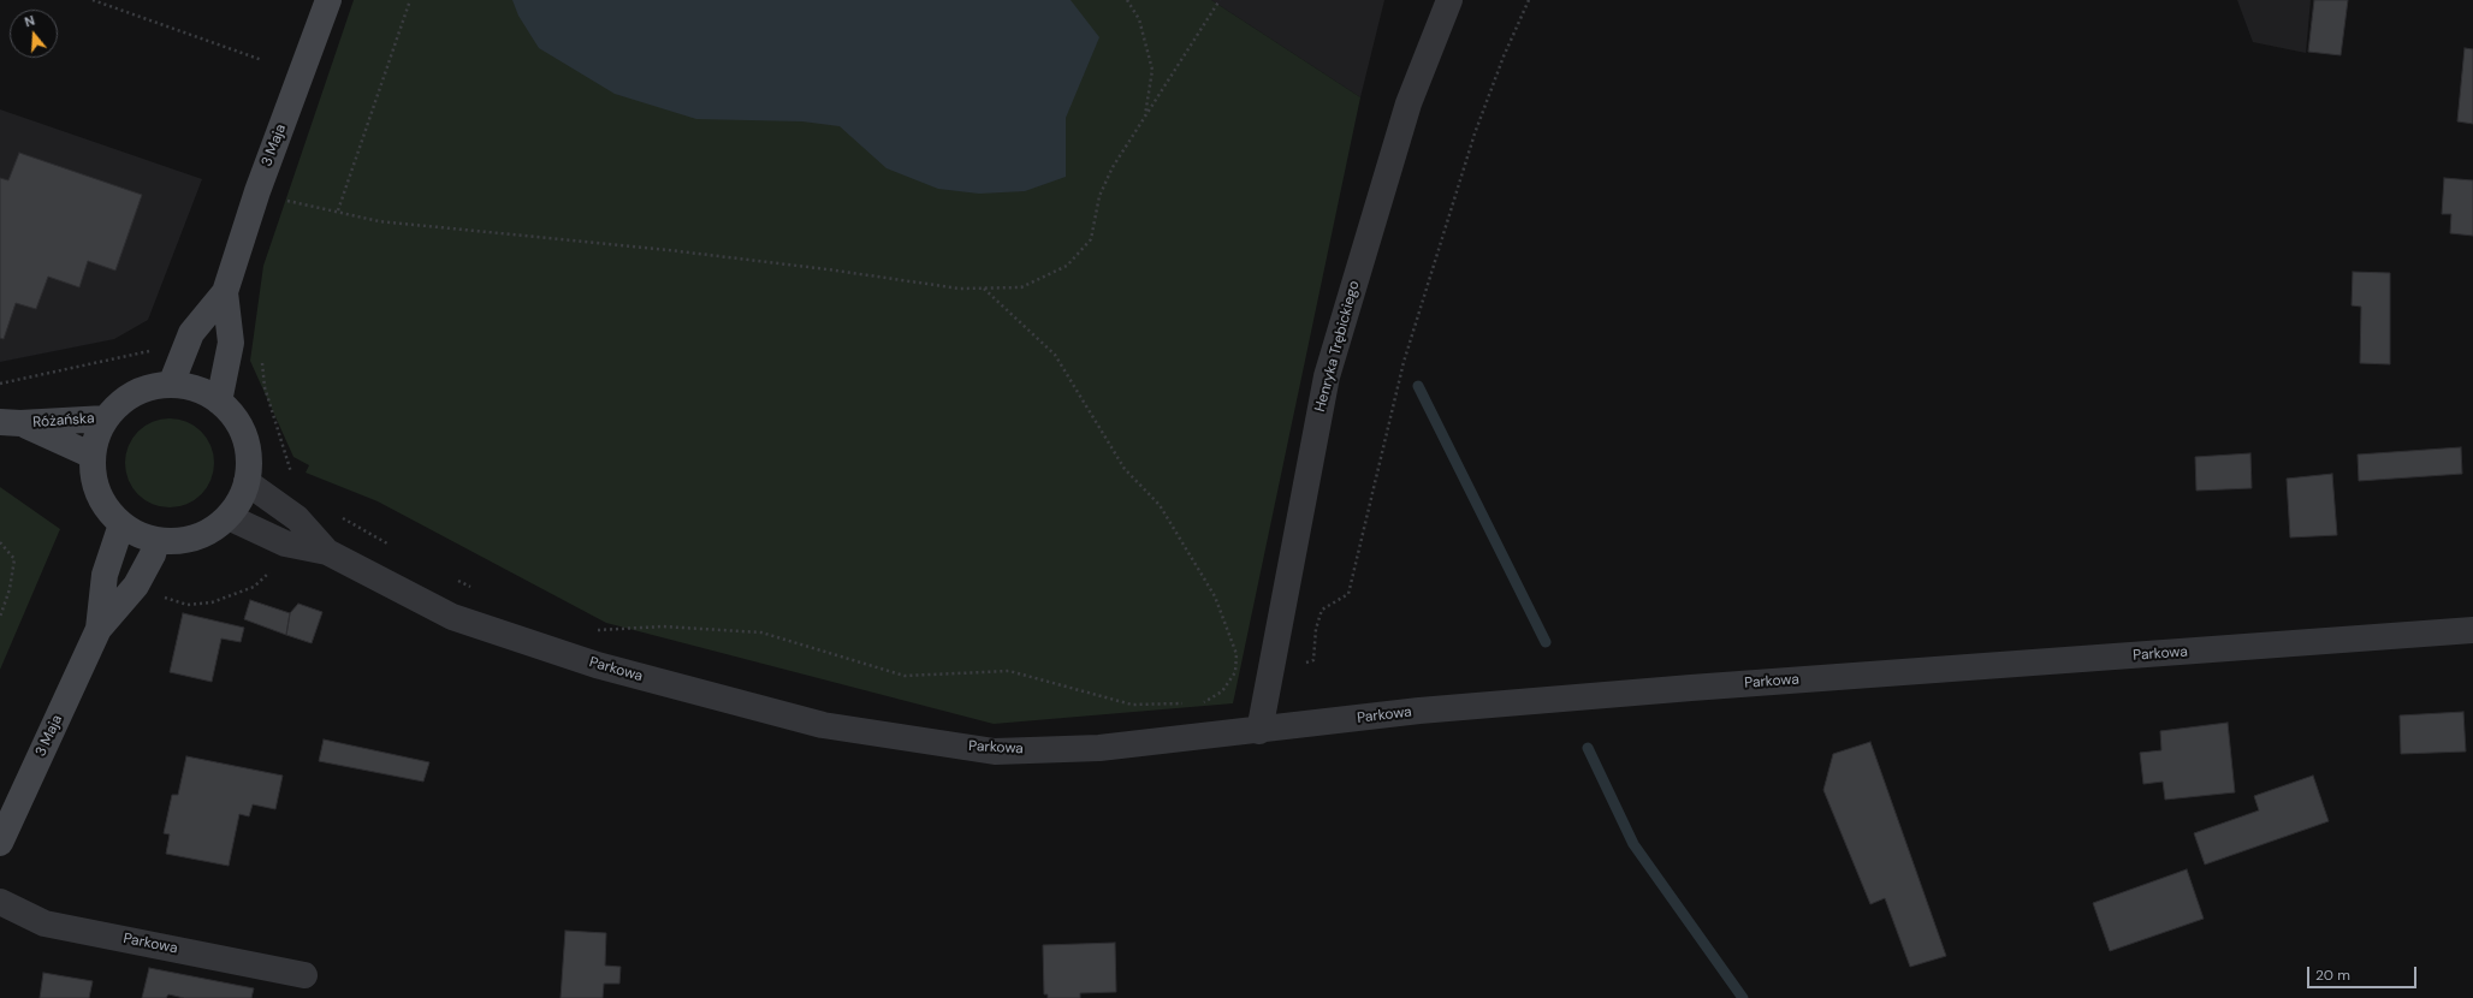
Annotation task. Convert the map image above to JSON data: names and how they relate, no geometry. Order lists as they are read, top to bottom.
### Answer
{
  "streets": {
    "street": [
      "3 Maja",
      "Henryka Trębickiego",
      "Różańska",
      "Parkowa"
    ]
  },
  "crossings": [
    ["3 Maja", "Różańska"],
    ["3 Maja", "Parkowa"],
    ["Henryka Trębickiego", "Parkowa"],
    ["Różańska", "Parkowa"]
  ],
  "scale_bar": "20 m",
  "north": "top"
}
